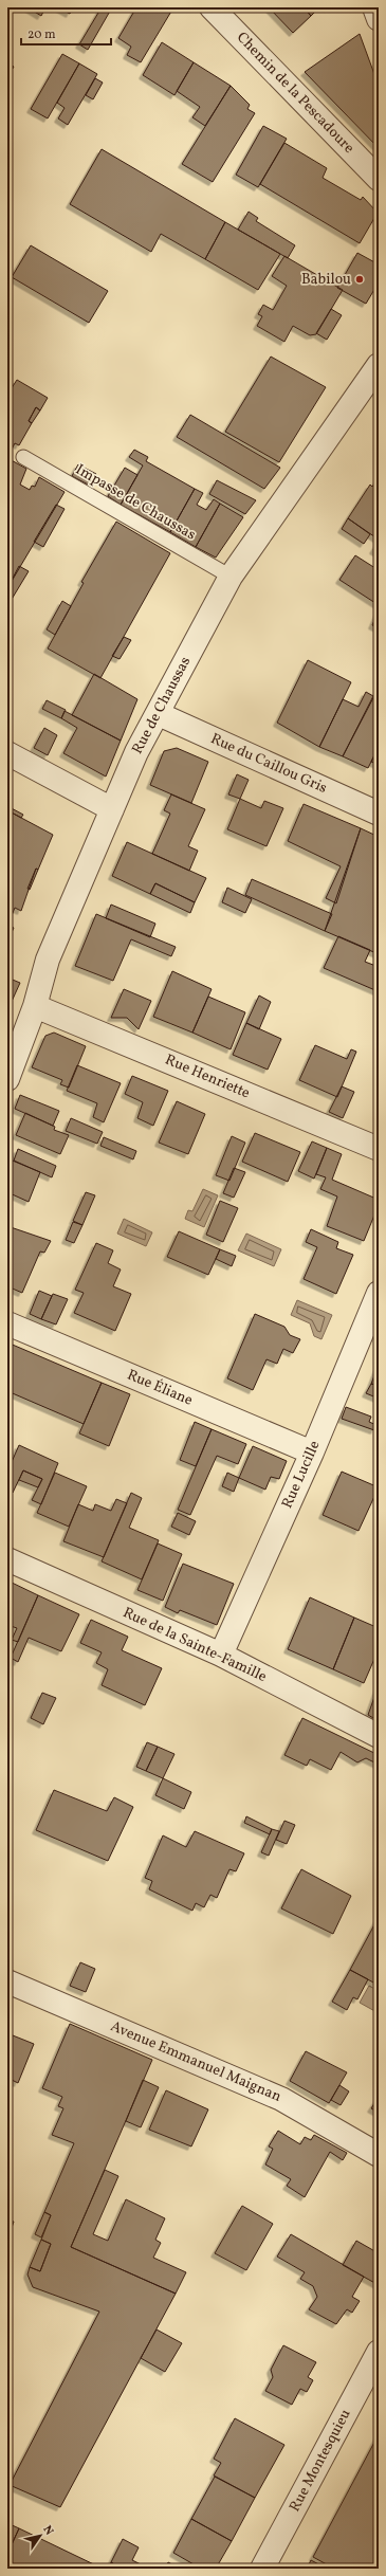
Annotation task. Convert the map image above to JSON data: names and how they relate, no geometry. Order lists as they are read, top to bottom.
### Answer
{
  "streets": {
    "street": [
      "Chemin de la Pescadoure",
      "Rue de Chaussas",
      "Rue du Caillou Gris",
      "Rue Henriette",
      "Rue Éliane",
      "Rue Lucille",
      "Rue de la Sainte-Famille",
      "Avenue Emmanuel Maignan",
      "Rue Montesquieu"
    ],
    "lane": ["Impasse de Chaussas"]
  },
  "crossings": [
    ["Impasse de Chaussas", "Rue de Chaussas"],
    ["Rue de Chaussas", "Rue du Caillou Gris"],
    ["Rue de Chaussas", "Rue Henriette"],
    ["Rue Éliane", "Rue Lucille"],
    ["Rue Lucille", "Rue de la Sainte-Famille"]
  ],
  "places": ["Babilou"],
  "scale_bar": "20 m",
  "north": "top right"
}
